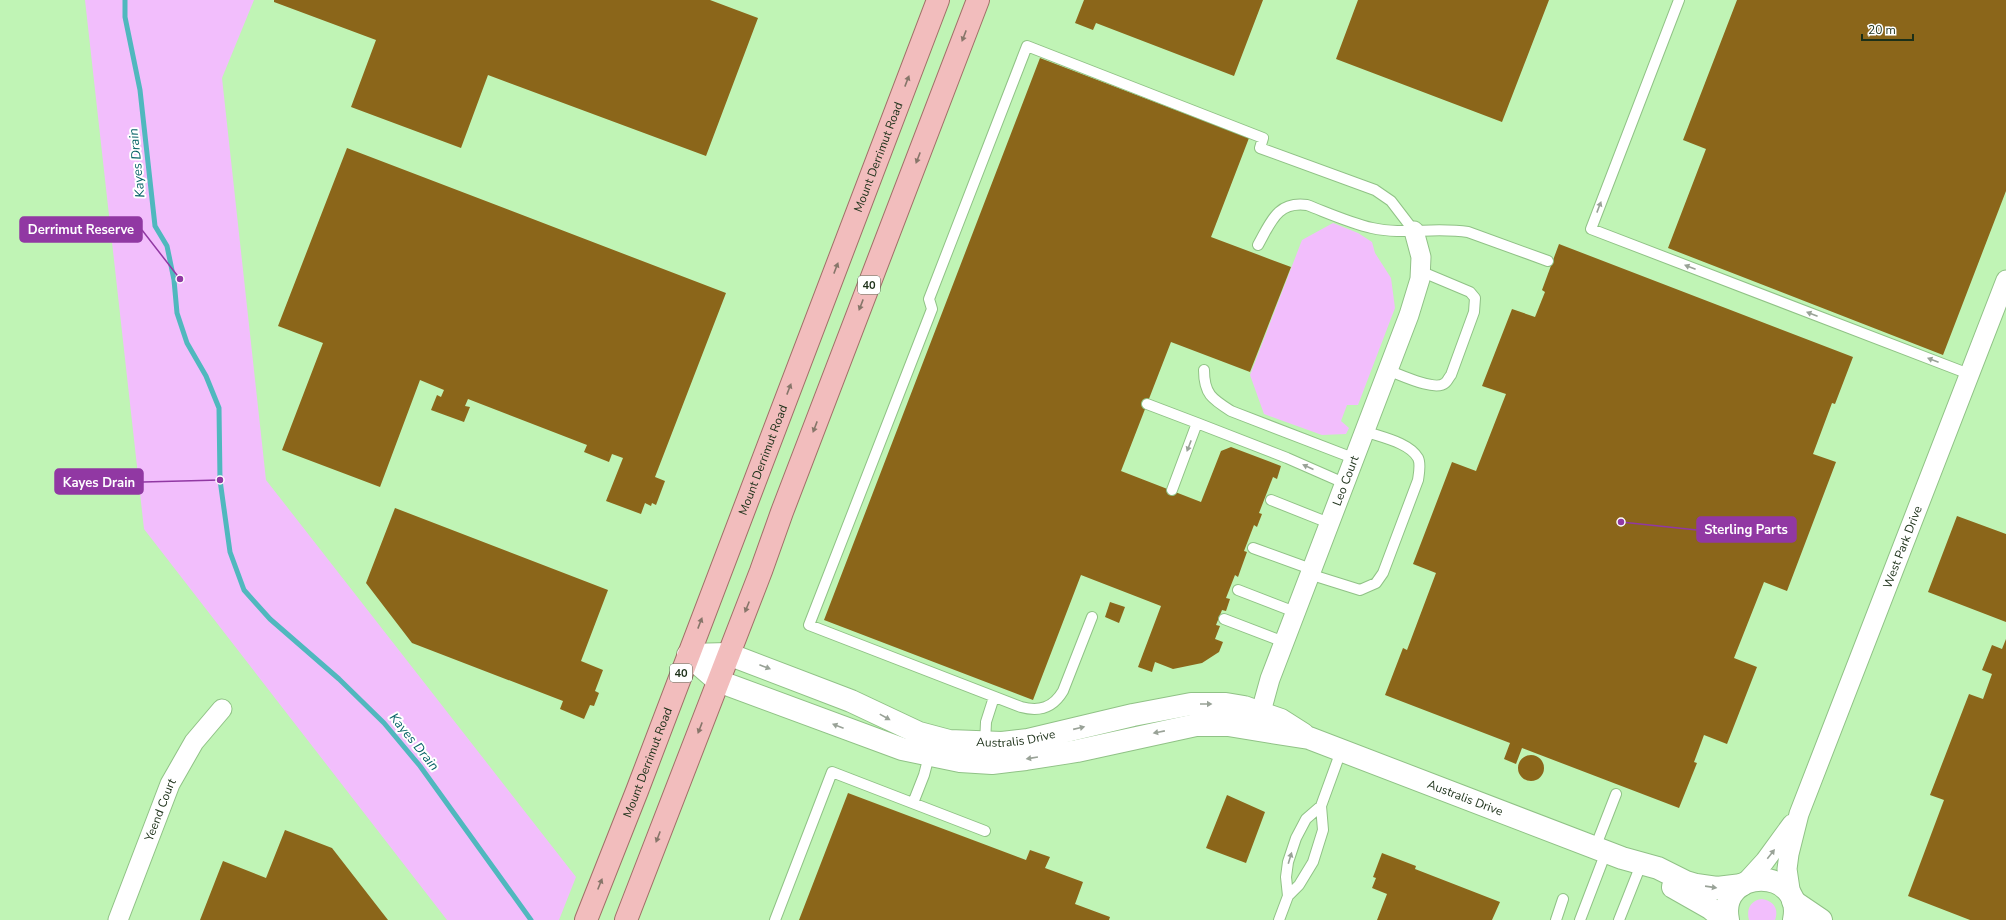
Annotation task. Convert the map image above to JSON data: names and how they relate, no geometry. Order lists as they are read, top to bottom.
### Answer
{
  "streets": {
    "main road": ["Mount Derrimut Road", "40"],
    "street": [
      "Leo Court",
      "West Park Drive",
      "Australis Drive",
      "Yeend Court"
    ]
  },
  "crossings": [
    ["40", "Australis Drive"],
    ["Leo Court", "Australis Drive"],
    ["West Park Drive", "Australis Drive"]
  ],
  "water": ["Kayes Drain"],
  "places": ["Derrimut Reserve", "Kayes Drain", "Sterling Parts"],
  "scale_bar": "20 m"
}
